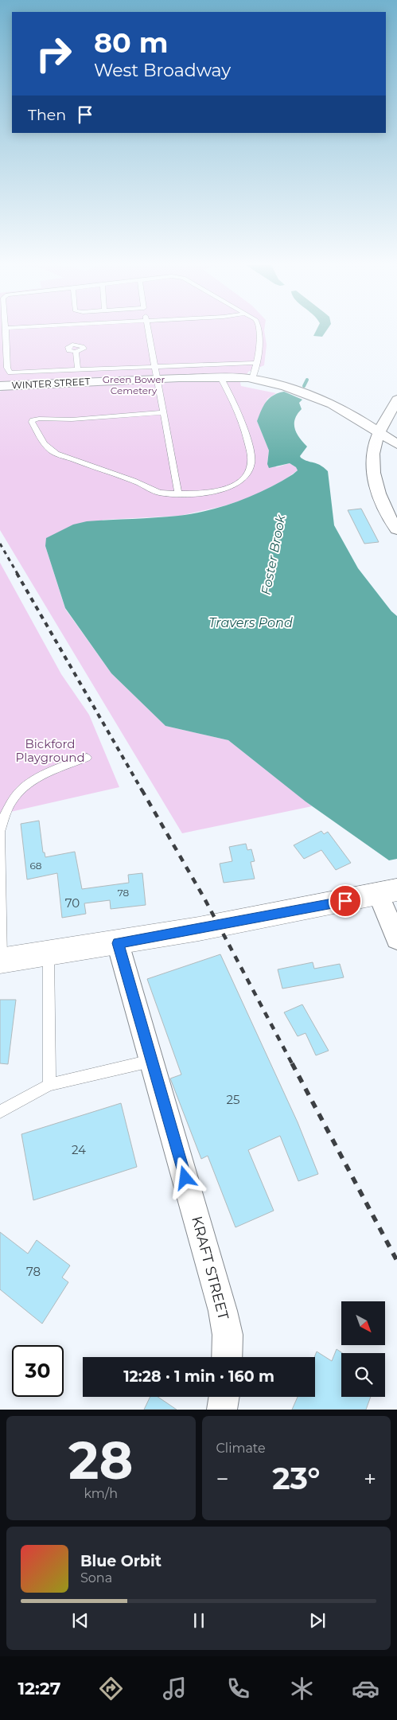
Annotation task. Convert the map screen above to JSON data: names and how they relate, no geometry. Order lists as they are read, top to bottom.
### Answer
{
  "streets": {
    "street": ["WINTER STREET", "KRAFT STREET"]
  },
  "water": ["Foster Brook", "Travers Pond"],
  "parks": ["Green Bower Cemetery", "Bickford Playground"],
  "house_numbers": [
    "68",
    "78",
    "70",
    "25",
    "24",
    "78"
  ],
  "north": "bottom right",
  "page": {
    "turn": ["80 m", "West Broadway"],
    "then": "Then",
    "limit": "30",
    "trip": "12:28 · 1 min · 160 m",
    "tile": [
      ["28", "km/h"],
      "Climate"
    ],
    "heat": ["−", "23°", "+"],
    "song": ["Blue Orbit", "Sona"],
    "tabs": "12:27"
  }
}
